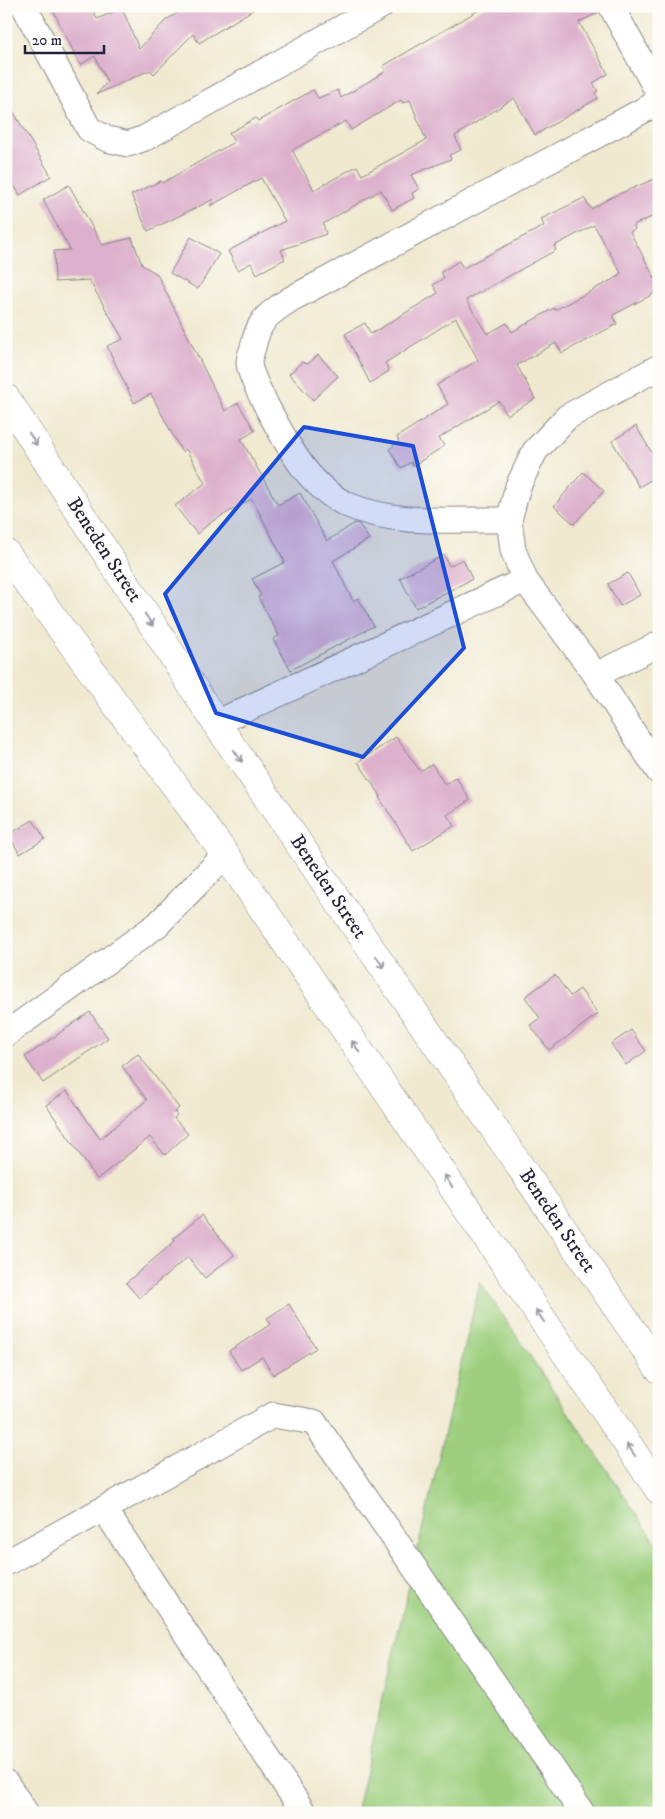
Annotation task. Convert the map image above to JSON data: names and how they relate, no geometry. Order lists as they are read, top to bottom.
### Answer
{
  "streets": {
    "main road": ["Beneden Street"]
  },
  "scale_bar": "20 m"
}
